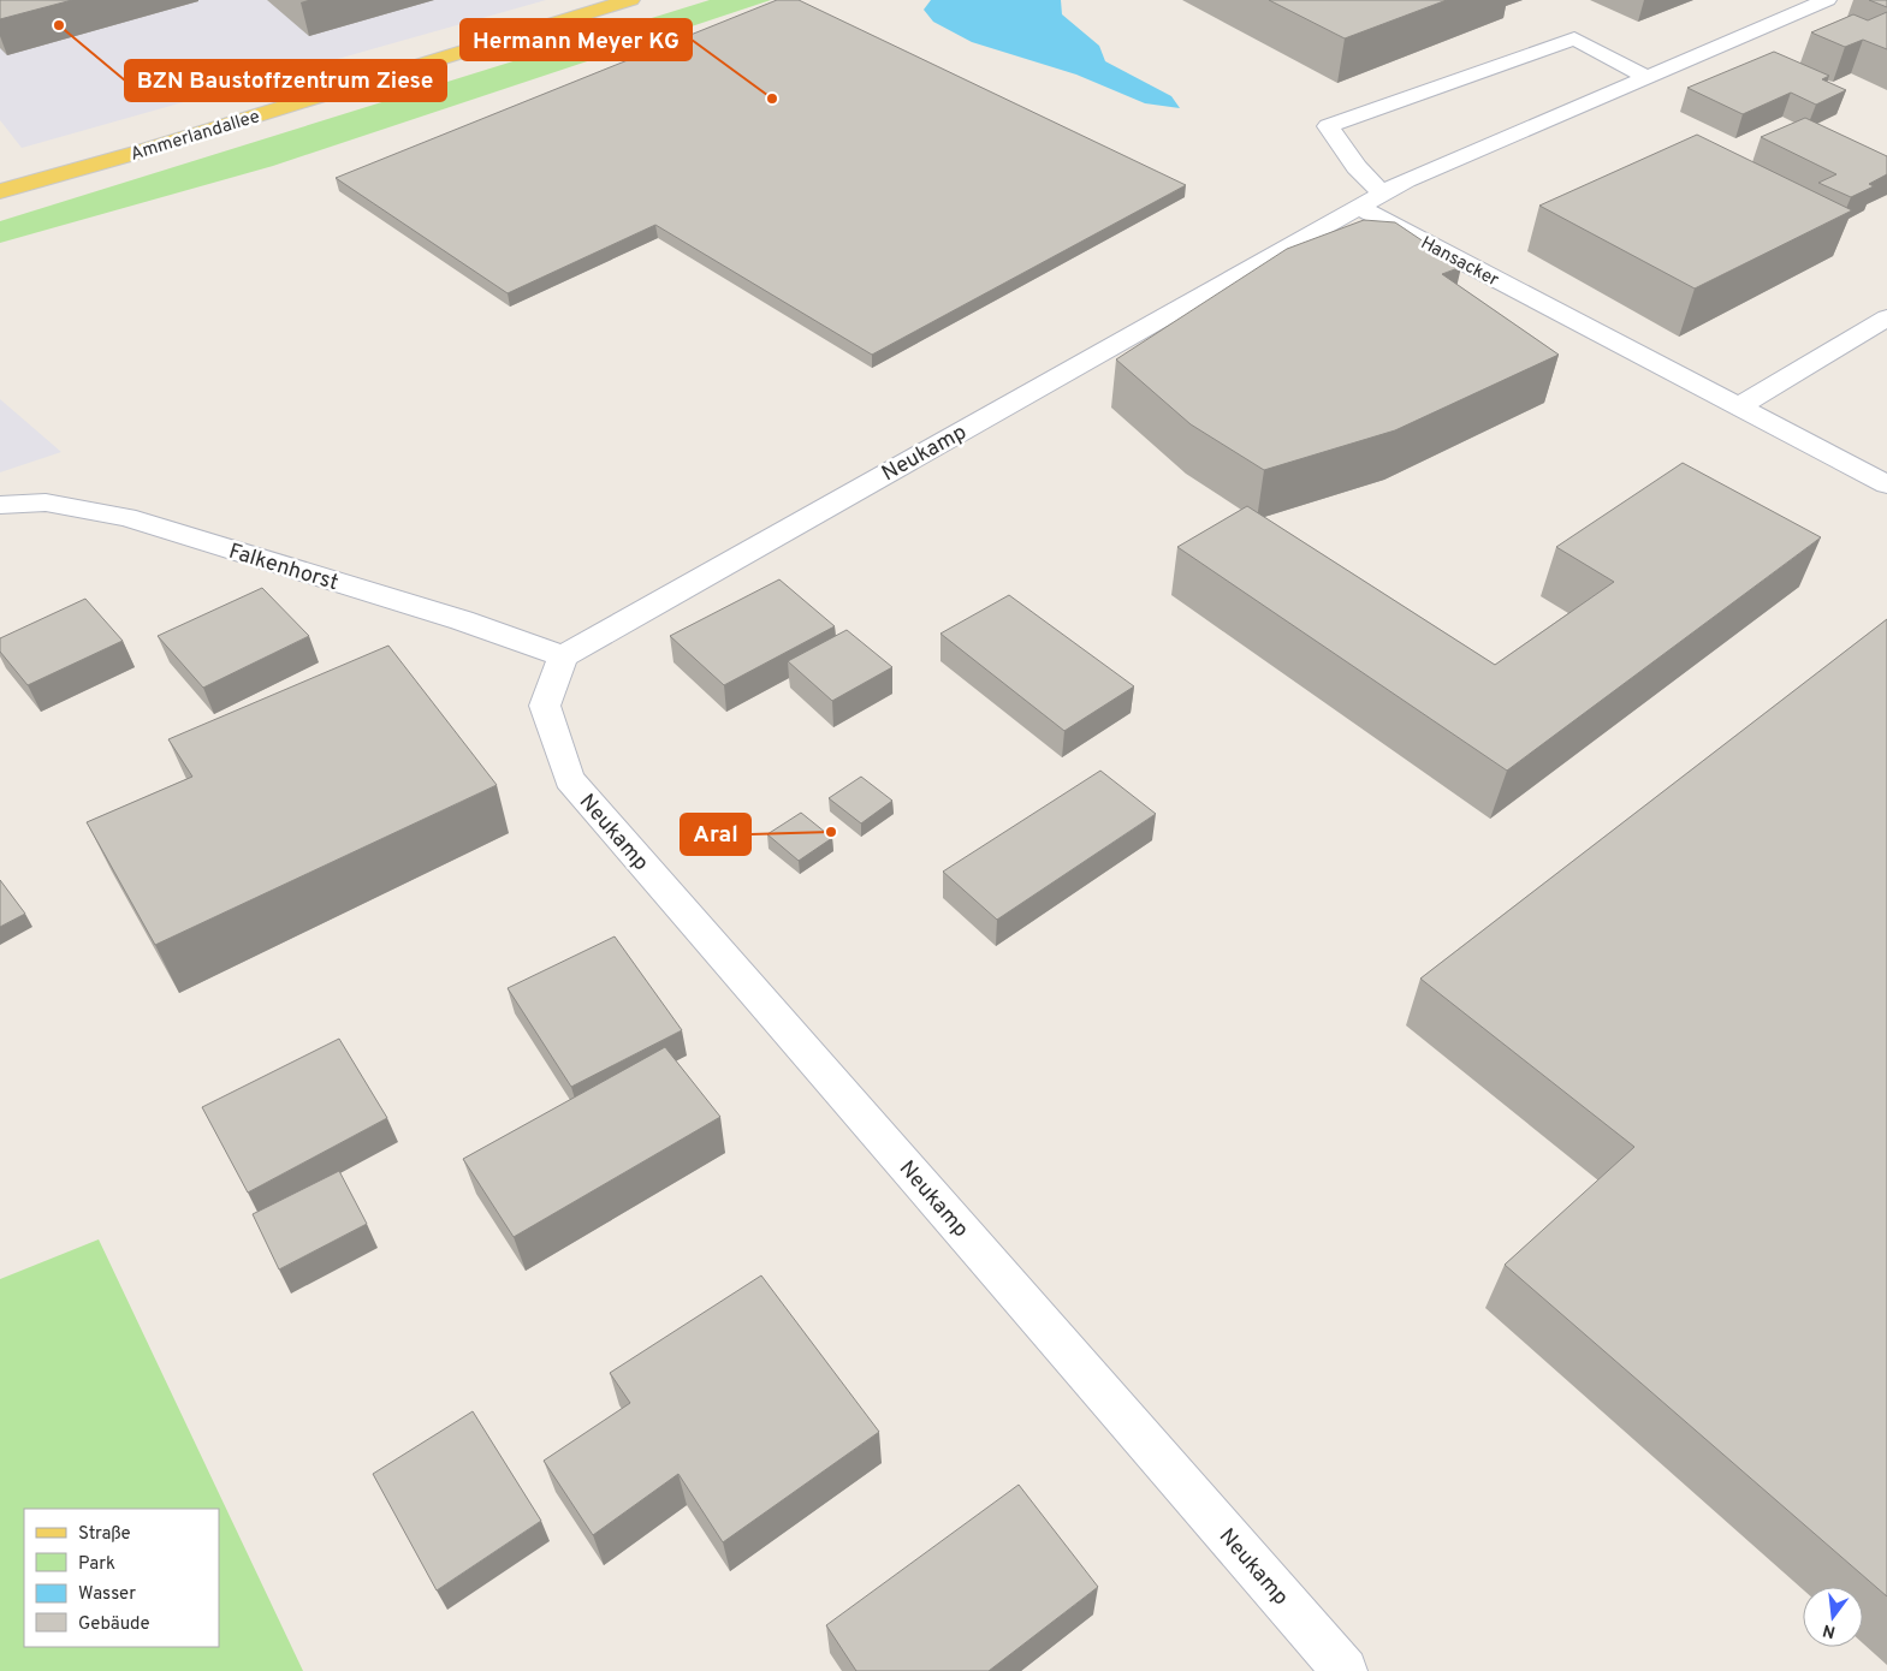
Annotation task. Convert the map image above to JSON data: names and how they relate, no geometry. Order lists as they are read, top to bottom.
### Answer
{
  "streets": {
    "main road": ["Ammerlandallee"],
    "street": ["Hansacker", "Neukamp", "Falkenhorst"]
  },
  "crossings": [
    ["Hansacker", "Neukamp"],
    ["Neukamp", "Falkenhorst"]
  ],
  "places": ["BZN Baustoffzentrum Ziese", "Hermann Meyer KG", "Aral"],
  "legend": [
    "Straße",
    "Park",
    "Wasser",
    "Gebäude"
  ],
  "north": "bottom"
}
